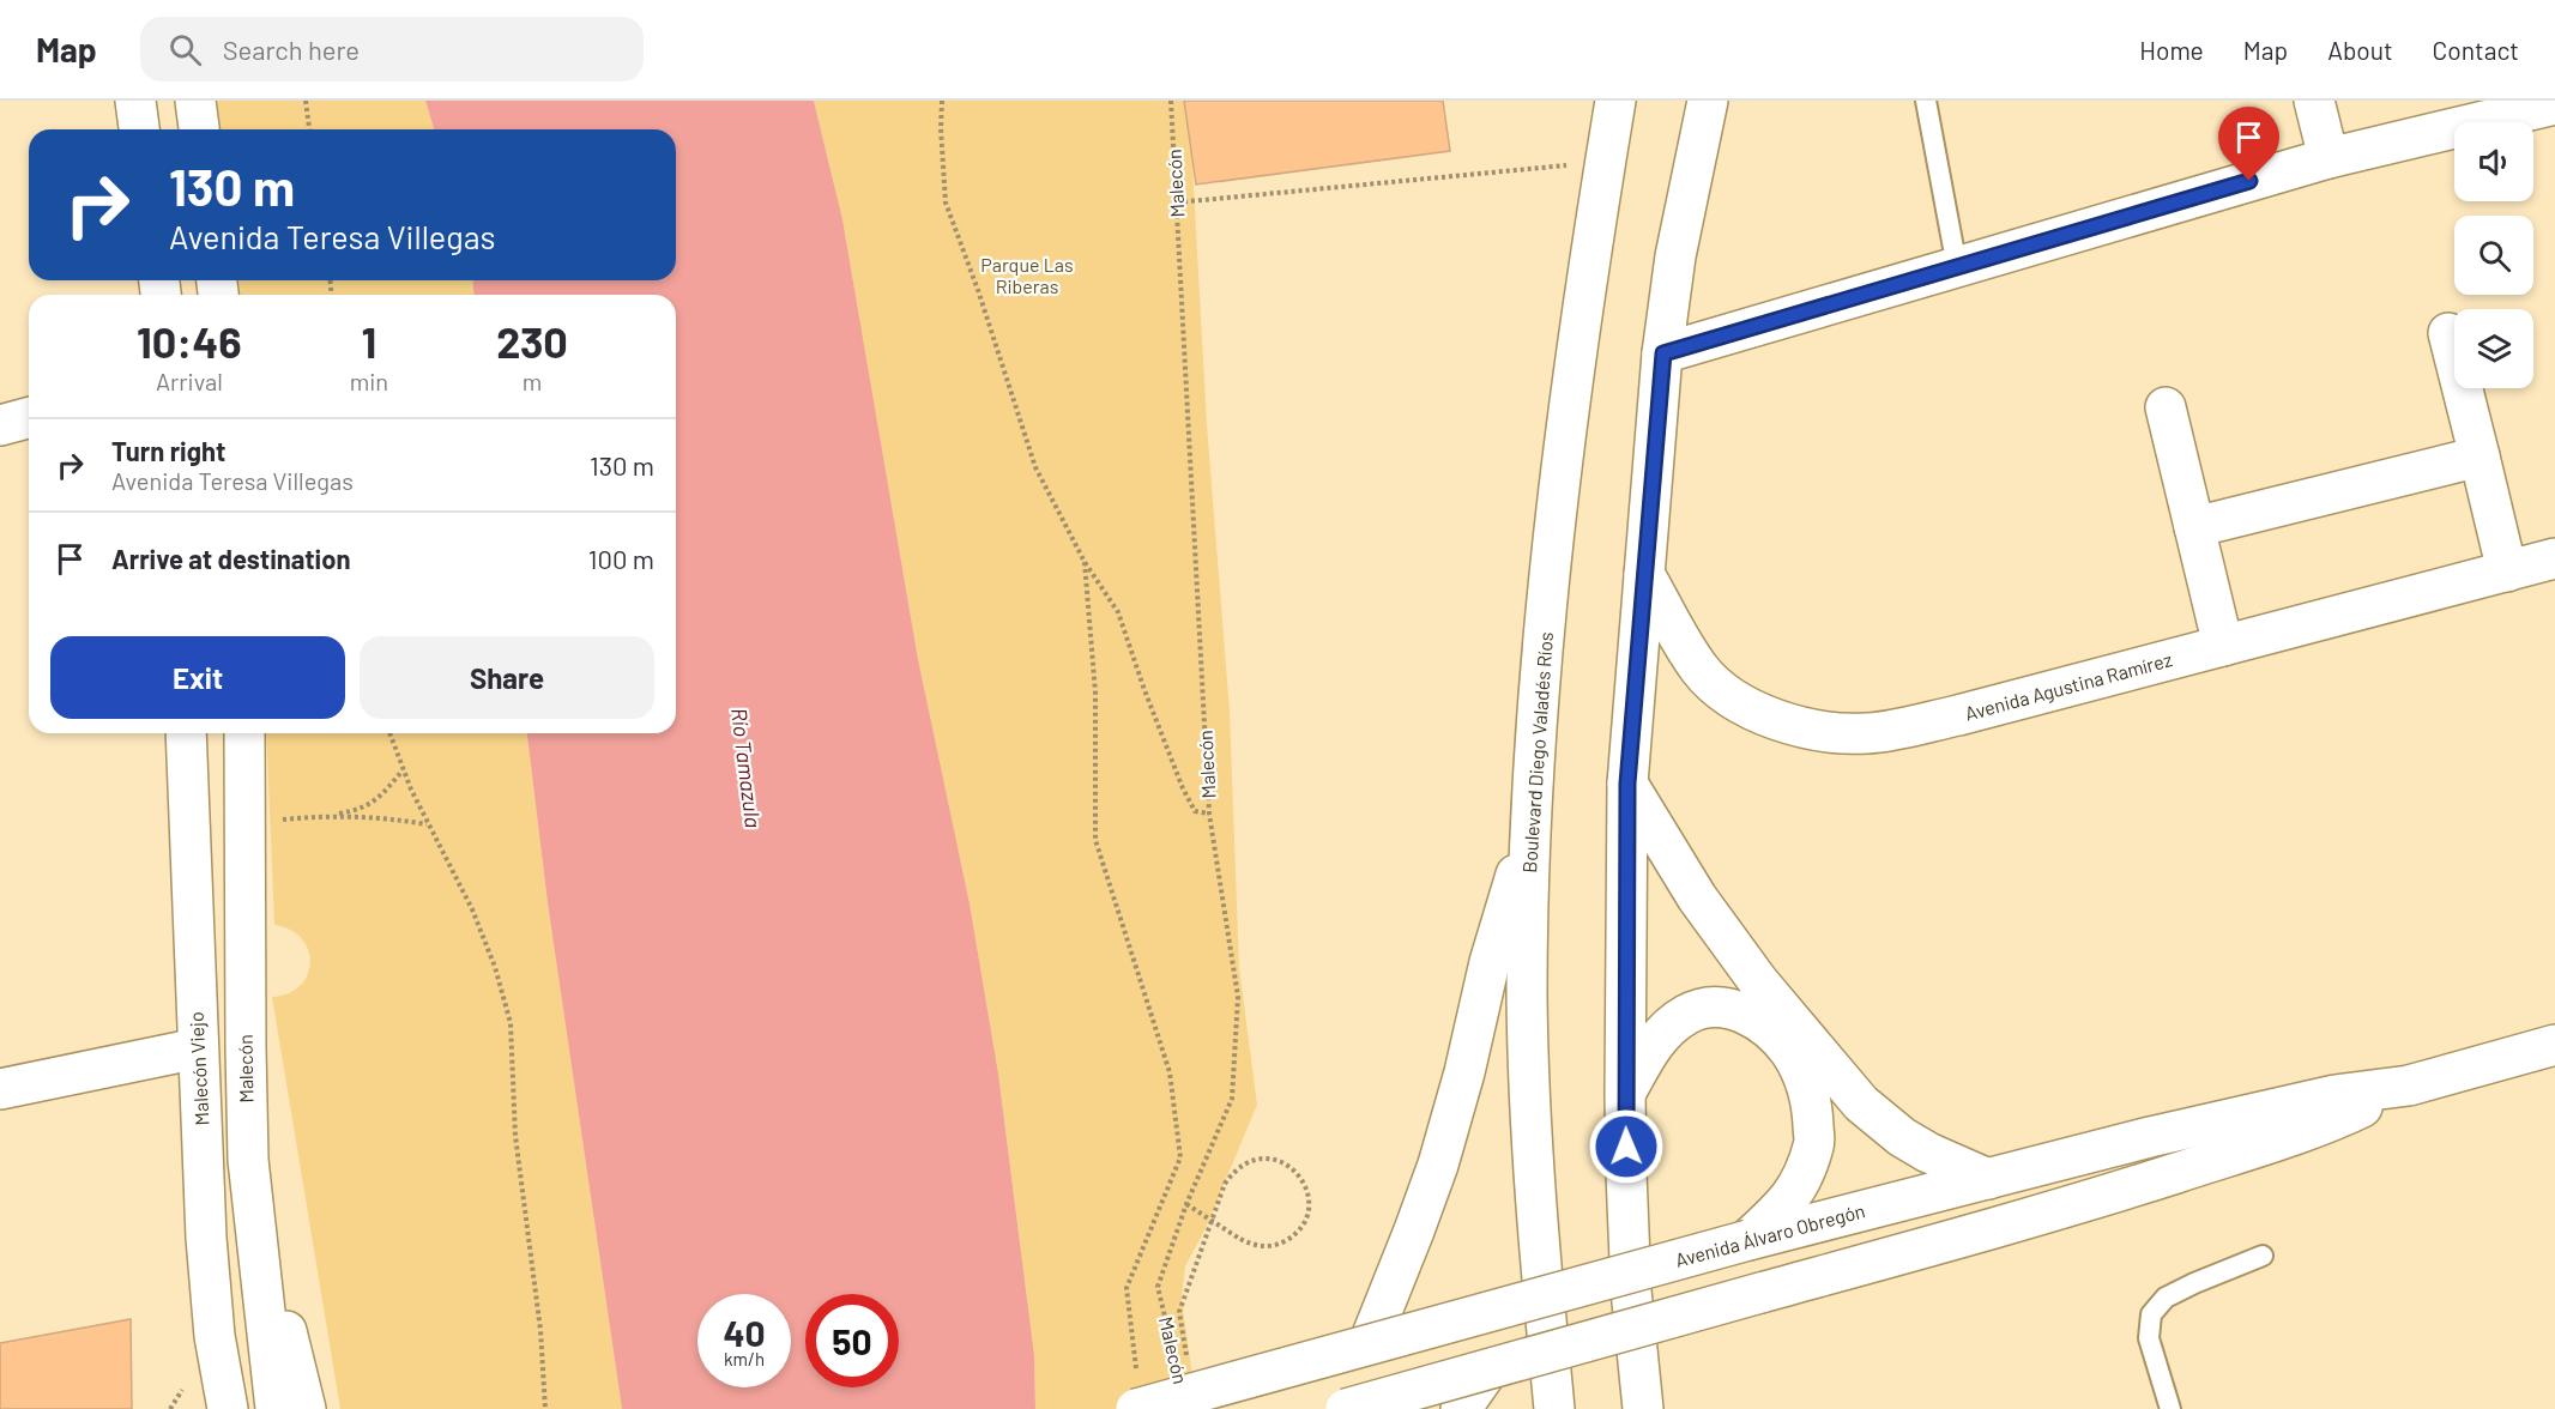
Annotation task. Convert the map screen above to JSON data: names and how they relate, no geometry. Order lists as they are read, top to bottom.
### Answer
{
  "streets": {
    "main road": [
      "Malecón",
      "Avenida Agustina Ramírez",
      "Boulevard Diego Valadés Ríos",
      "Malecón Viejo",
      "Avenida Álvaro Obregón"
    ]
  },
  "crossings": [
    ["Malecón", "Avenida Álvaro Obregón"]
  ],
  "water": ["Río Tamazula"],
  "parks": ["Parque Las Riberas"],
  "page": {
    "header": "Map",
    "search": "Search here",
    "nav": [
      "Home",
      "Map",
      "About",
      "Contact"
    ],
    "turn": ["130 m", "Avenida Teresa Villegas"],
    "eta": [
      "10:46",
      "Arrival",
      "1",
      "min",
      "230",
      "m"
    ],
    "list": [
      {
        "name": "Turn right",
        "note": "Avenida Teresa Villegas",
        "value": "130 m"
      },
      {
        "name": "Arrive at destination",
        "value": "100 m"
      }
    ],
    "buttons": ["Exit", "Share"],
    "speed": "40 km/h",
    "limit": "50"
  }
}
